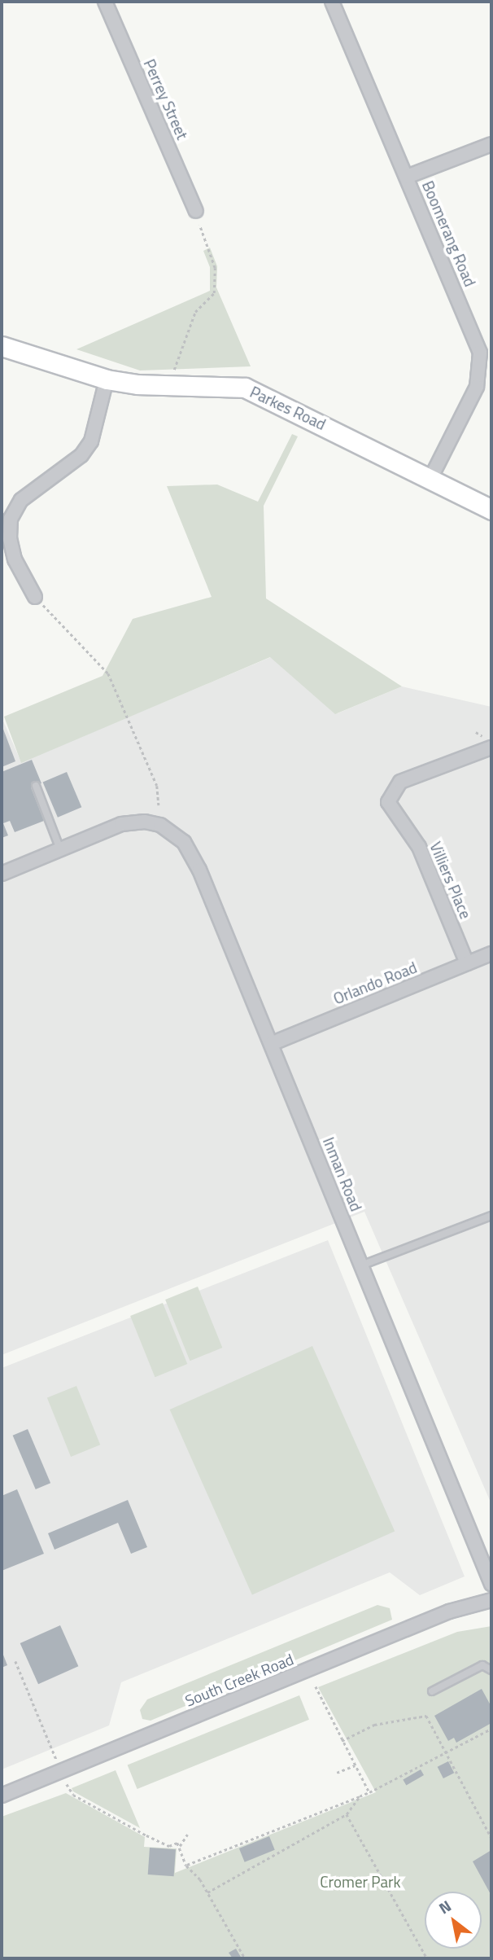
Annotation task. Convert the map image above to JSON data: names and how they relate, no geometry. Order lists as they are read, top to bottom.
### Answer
{
  "streets": {
    "street": [
      "Perrey Street",
      "Boomerang Road",
      "Parkes Road",
      "Villiers Place",
      "Orlando Road",
      "Inman Road",
      "South Creek Road"
    ]
  },
  "crossings": [
    ["Boomerang Road", "Parkes Road"],
    ["Villiers Place", "Orlando Road"],
    ["Orlando Road", "Inman Road"]
  ],
  "parks": ["Cromer Park"],
  "north": "top left"
}
